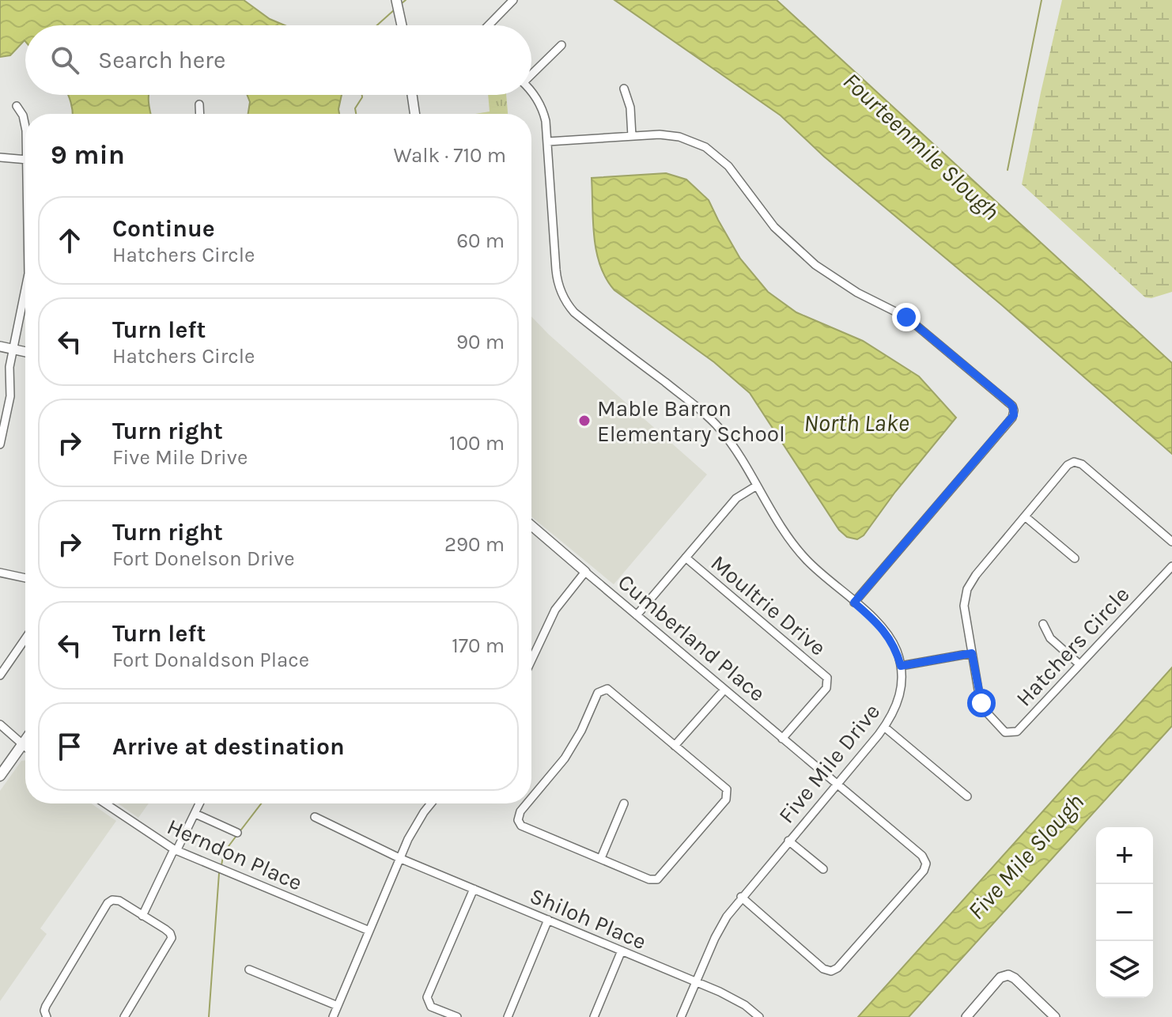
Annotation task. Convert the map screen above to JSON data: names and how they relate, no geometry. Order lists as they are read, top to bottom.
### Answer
{
  "streets": {
    "street": [
      "Moultrie Drive",
      "Cumberland Place",
      "Hatchers Circle",
      "Five Mile Drive",
      "Herndon Place",
      "Shiloh Place"
    ]
  },
  "crossings": [
    ["Moultrie Drive", "Cumberland Place"],
    ["Cumberland Place", "Five Mile Drive"],
    ["Five Mile Drive", "Shiloh Place"]
  ],
  "water": ["Fourteenmile Slough", "North Lake", "Five Mile Slough"],
  "places": ["Mable Barron Elementary School"],
  "page": {
    "search": "Search here",
    "heading": ["9 min", "Walk · 710 m"],
    "list": [
      ["Continue", "Hatchers Circle", "60 m"],
      ["Turn left", "Hatchers Circle", "90 m"],
      ["Turn right", "Five Mile Drive", "100 m"],
      ["Turn right", "Fort Donelson Drive", "290 m"],
      ["Turn left", "Fort Donaldson Place", "170 m"],
      "Arrive at destination"
    ],
    "map_buttons": ["+", "−"]
  }
}
